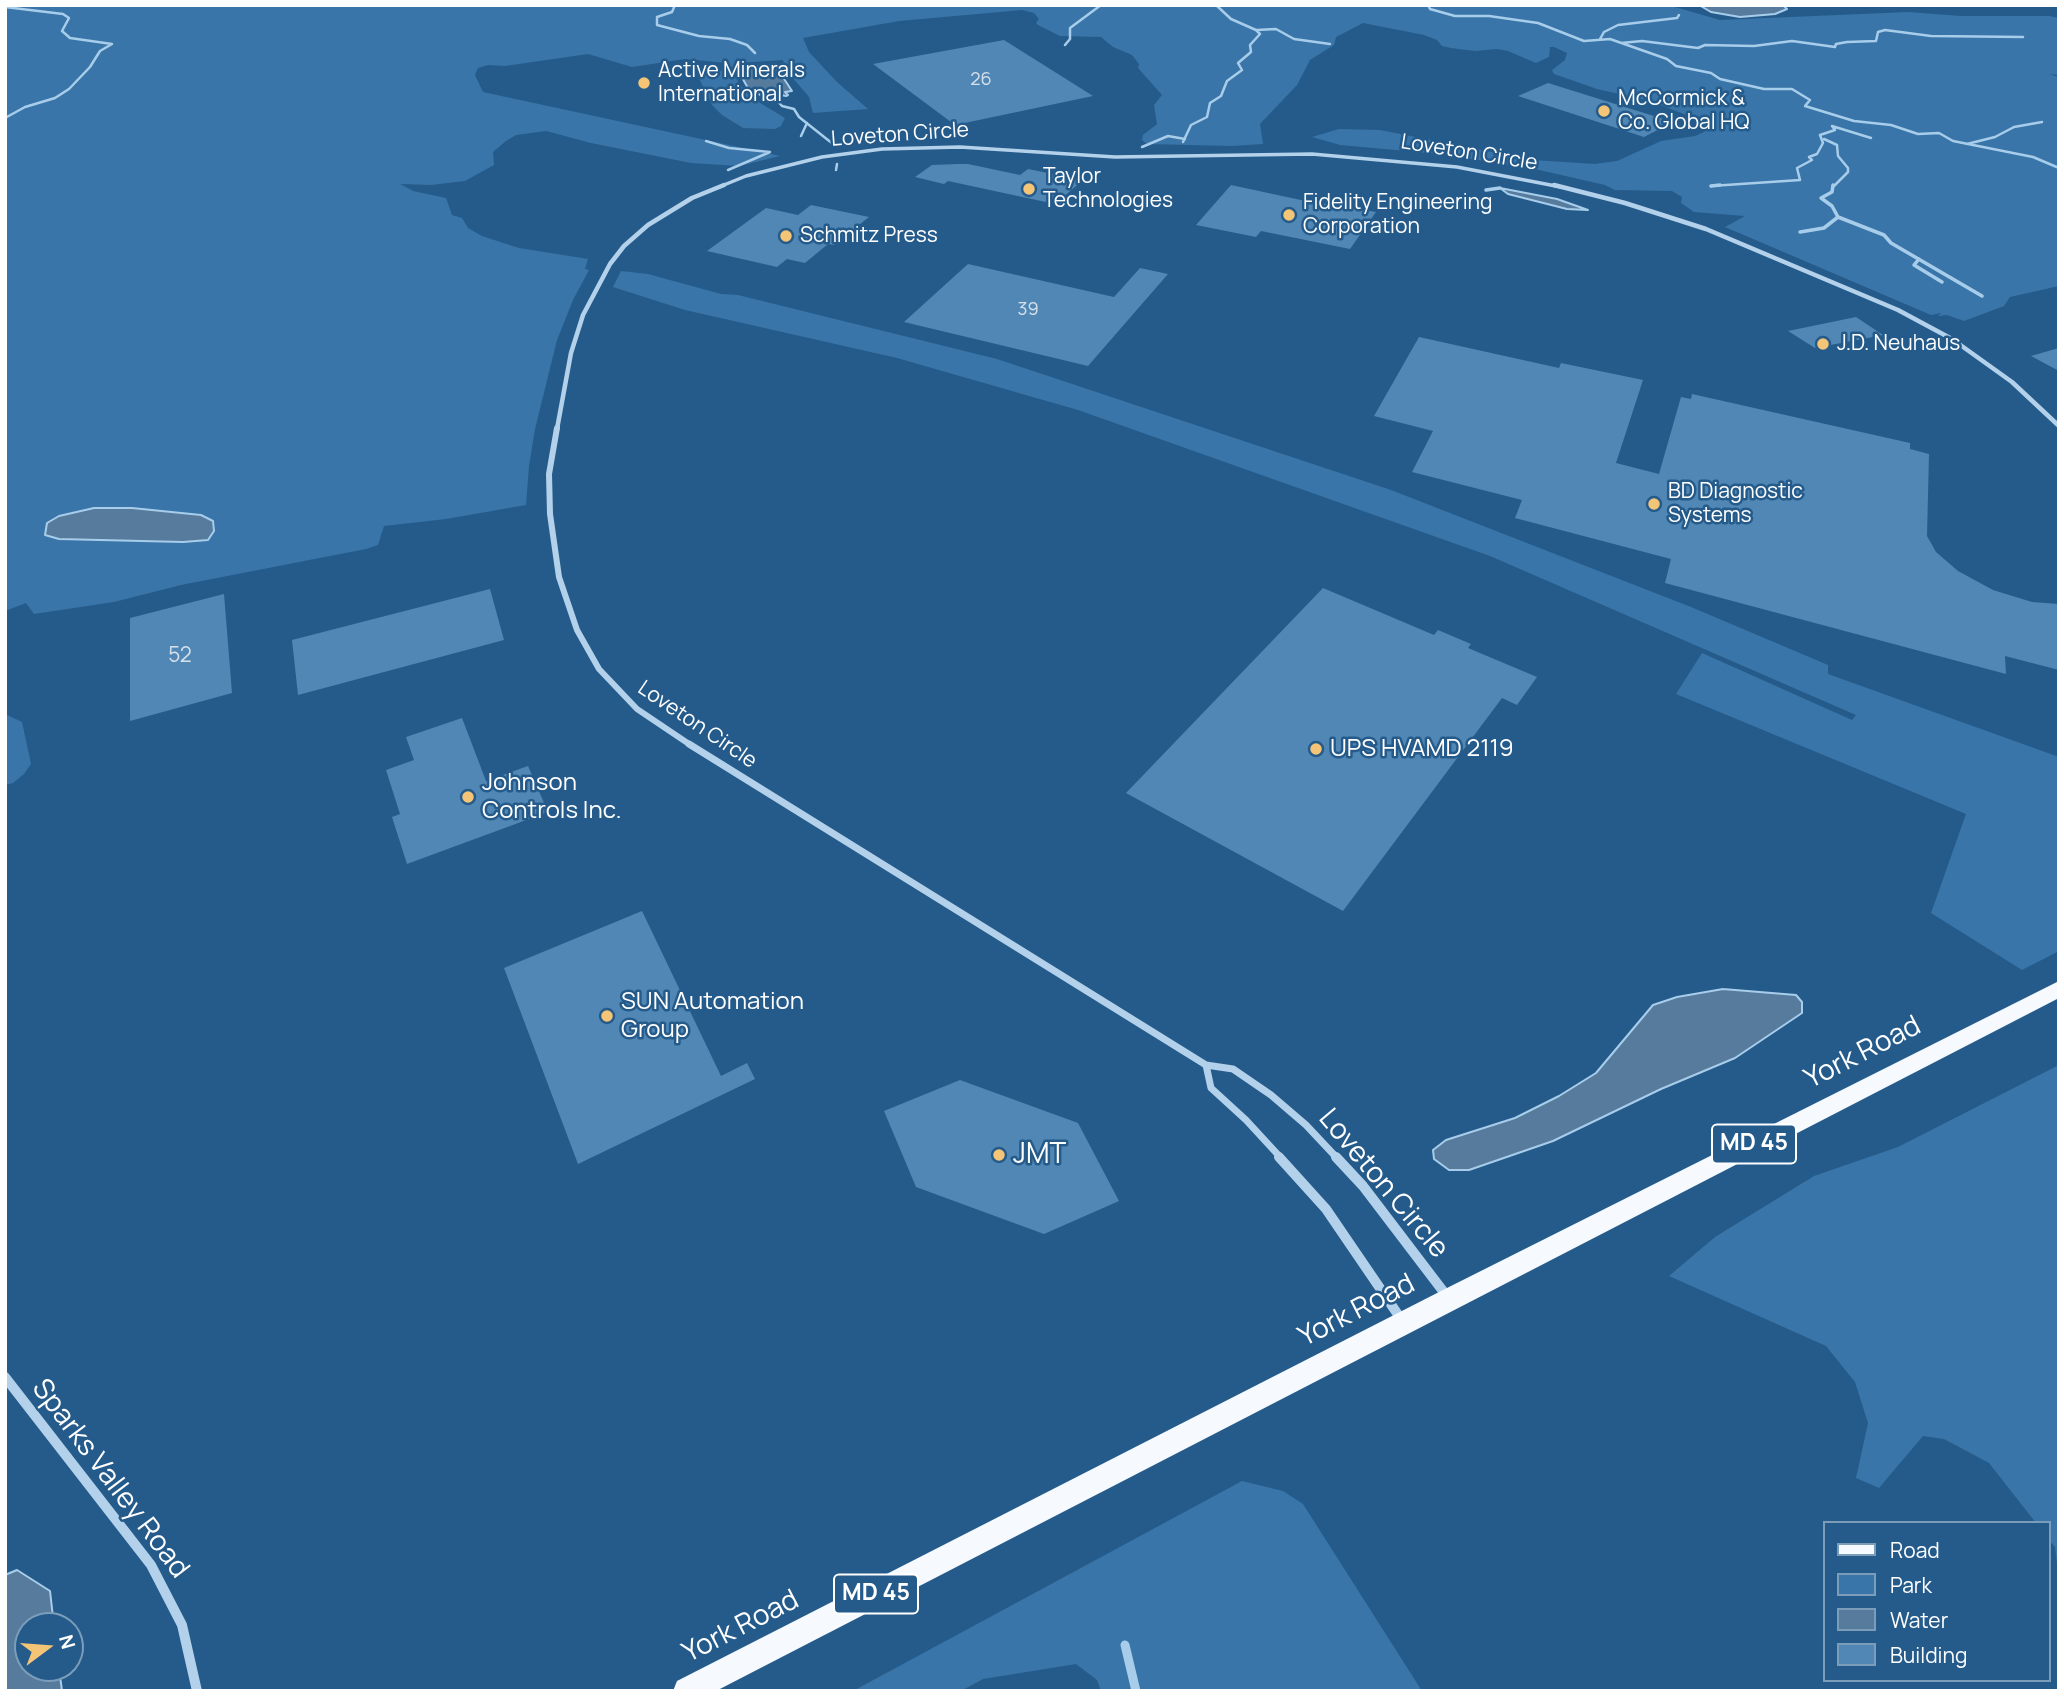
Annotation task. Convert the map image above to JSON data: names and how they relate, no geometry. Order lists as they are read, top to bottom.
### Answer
{
  "streets": {
    "main road": ["York Road", "MD 45"],
    "street": ["Loveton Circle", "Sparks Valley Road"]
  },
  "crossings": [
    ["Loveton Circle", "York Road"]
  ],
  "places": [
    "Active Minerals International",
    "McCormick & Co. Global HQ",
    "Taylor Technologies",
    "Fidelity Engineering Corporation",
    "Schmitz Press",
    "J.D. Neuhaus",
    "BD Diagnostic Systems",
    "UPS HVAMD 2119",
    "Johnson Controls Inc.",
    "SUN Automation Group",
    "JMT"
  ],
  "house_numbers": ["26", "39", "52"],
  "legend": [
    "Road",
    "Park",
    "Water",
    "Building"
  ],
  "north": "right"
}
